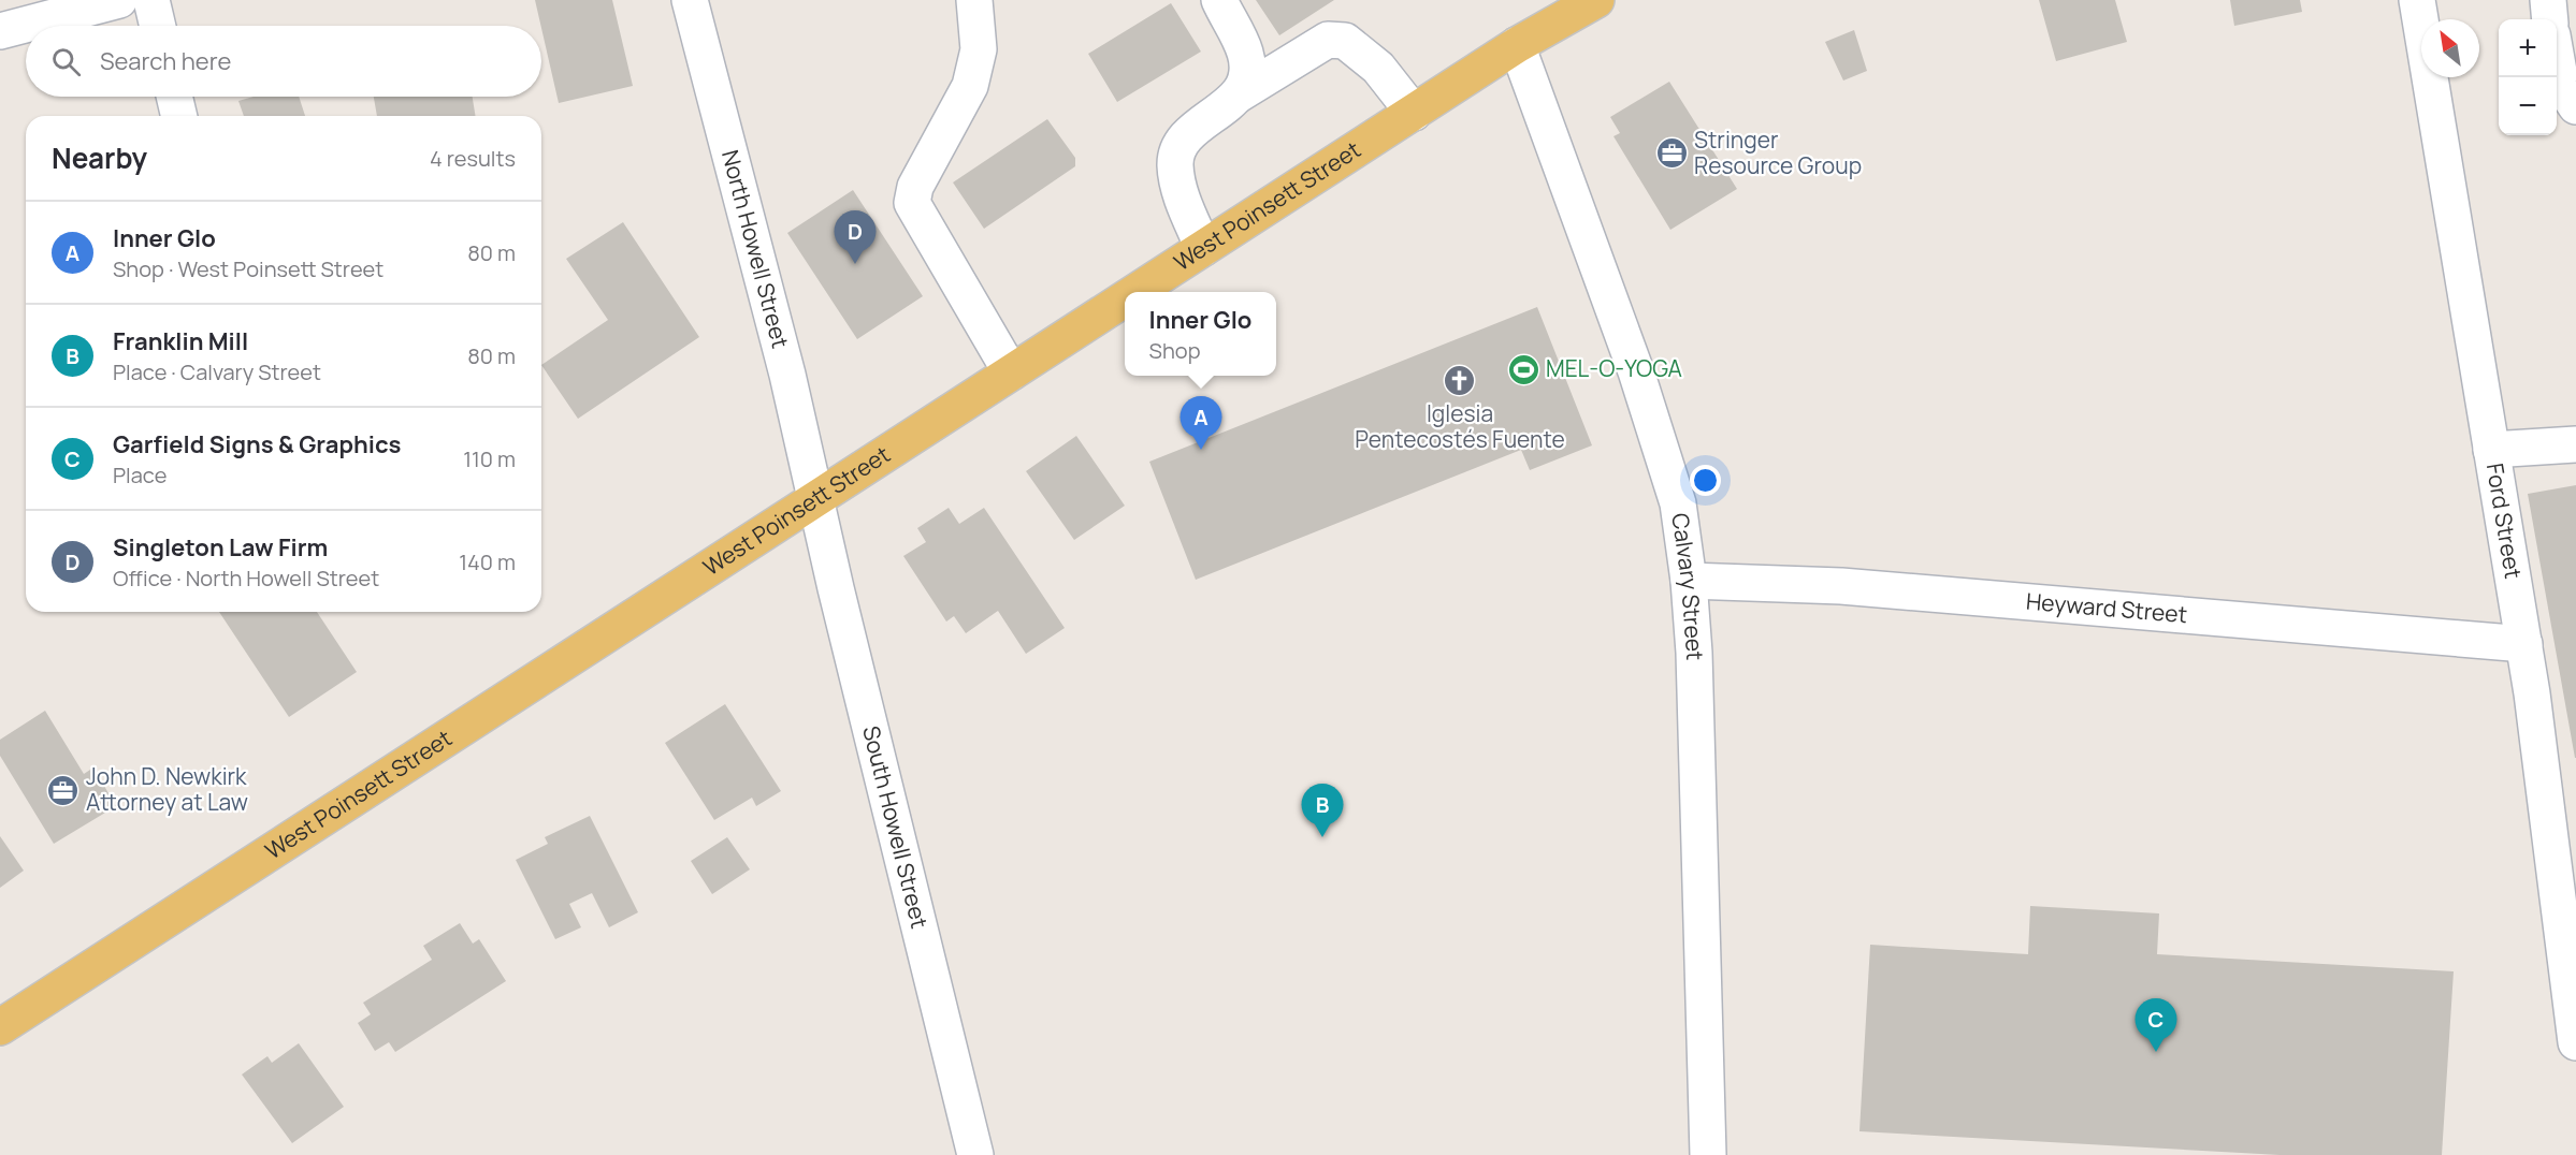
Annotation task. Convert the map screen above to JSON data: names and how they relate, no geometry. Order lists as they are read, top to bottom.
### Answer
{
  "streets": {
    "main road": ["West Poinsett Street"],
    "street": [
      "North Howell Street",
      "Ford Street",
      "Calvary Street",
      "Heyward Street",
      "South Howell Street"
    ]
  },
  "crossings": [
    ["West Poinsett Street", "North Howell Street"],
    ["West Poinsett Street", "Calvary Street"],
    ["West Poinsett Street", "South Howell Street"],
    ["North Howell Street", "South Howell Street"],
    ["Ford Street", "Heyward Street"],
    ["Calvary Street", "Heyward Street"]
  ],
  "places": {
    "office": ["Stringer Resource Group", "John D. Newkirk Attorney at Law"],
    "sports": ["MEL-O-YOGA"],
    "church": ["Iglesia Pentecostés Fuente"]
  },
  "north": "top left",
  "page": {
    "map_buttons": ["+", "−"],
    "search": "Search here",
    "heading": ["Nearby", "4 results"],
    "list": [
      {
        "mark": "A",
        "name": "Inner Glo",
        "note": "Shop · West Poinsett Street",
        "value": "80 m"
      },
      {
        "mark": "B",
        "name": "Franklin Mill",
        "note": "Place · Calvary Street",
        "value": "80 m"
      },
      {
        "mark": "C",
        "name": "Garfield Signs & Graphics",
        "note": "Place",
        "value": "110 m"
      },
      {
        "mark": "D",
        "name": "Singleton Law Firm",
        "note": "Office · North Howell Street",
        "value": "140 m"
      }
    ],
    "pins": [
      "D",
      "A",
      "B",
      "C"
    ],
    "popup": ["Inner Glo", "Shop"]
  }
}
